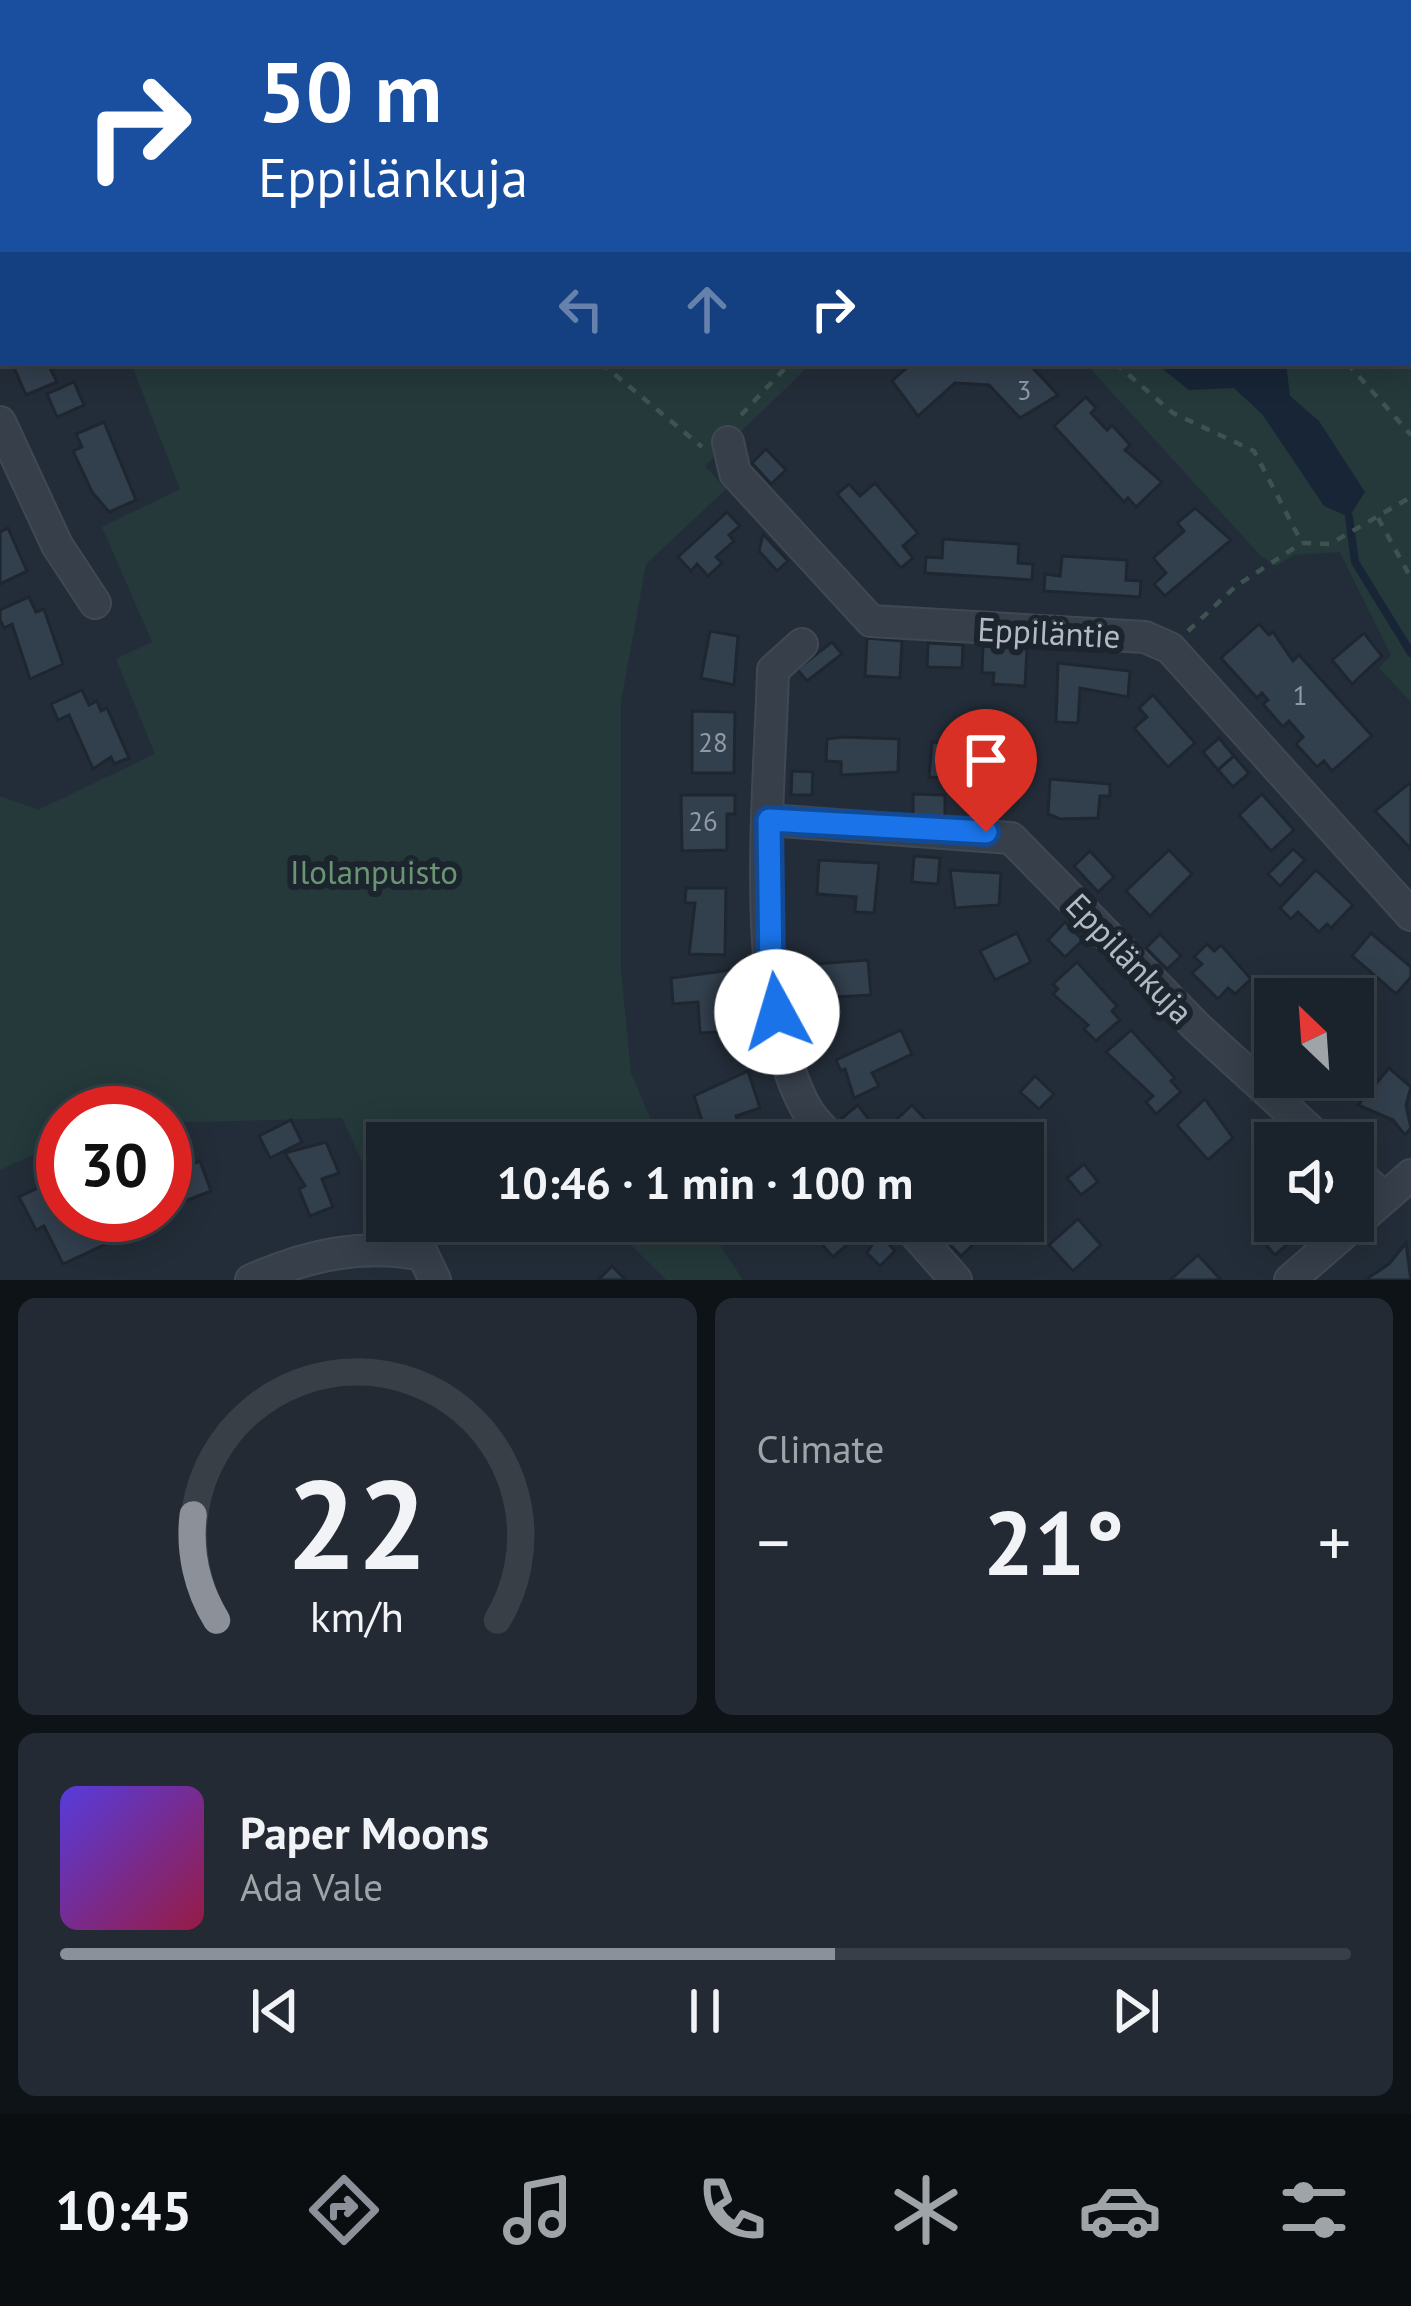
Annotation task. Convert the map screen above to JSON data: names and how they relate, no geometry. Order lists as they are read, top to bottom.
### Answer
{
  "streets": {
    "street": ["Eppiläntie", "Eppilänkuja"]
  },
  "parks": ["Ilolanpuisto"],
  "house_numbers": [
    "3",
    "1",
    "28",
    "26"
  ],
  "north": "top left",
  "page": {
    "turn": ["50 m", "Eppilänkuja"],
    "limit": "30",
    "trip": "10:46 · 1 min · 100 m",
    "tile": "Climate",
    "heat": ["−", "21°", "+"],
    "song": ["Paper Moons", "Ada Vale"],
    "tabs": "10:45",
    "gauge": ["22", "km/h"]
  }
}
